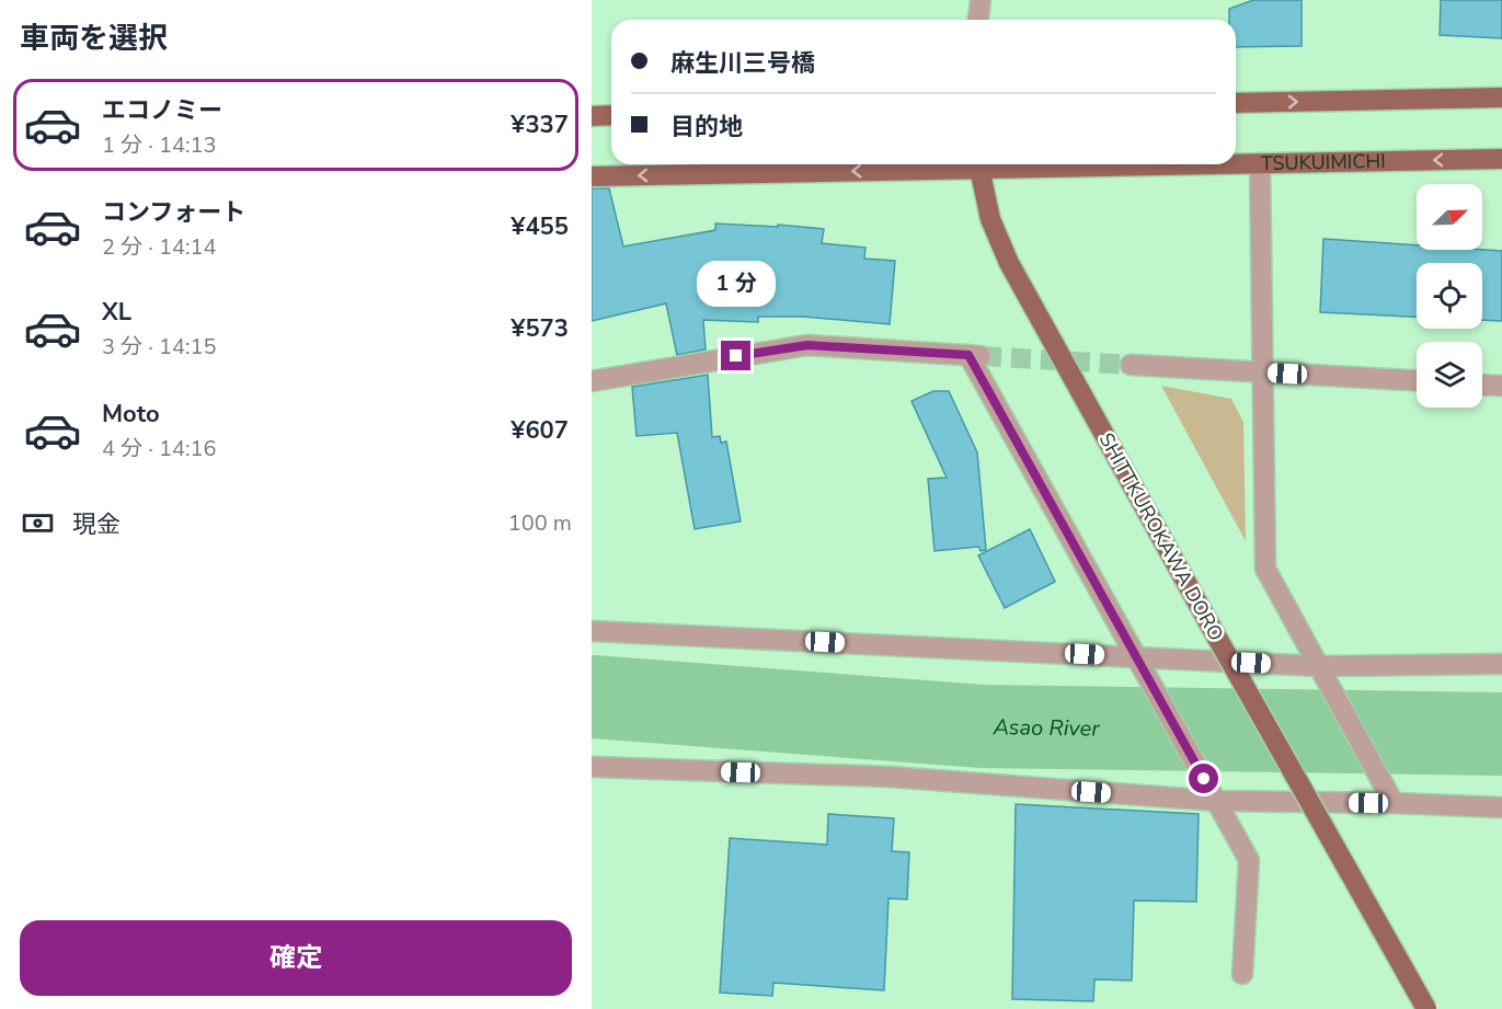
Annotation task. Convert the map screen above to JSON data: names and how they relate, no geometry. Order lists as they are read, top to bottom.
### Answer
{
  "streets": {
    "main road": ["TSUKUIMICHI", "SHITTKUROKAWA DORO"]
  },
  "water": ["Asao River"],
  "north": "top right",
  "page": {
    "heading": "車両を選択",
    "banner": ["麻生川三号橋", "目的地"],
    "list": [
      {
        "name": "エコノミー",
        "note": "1 分 · 14:13",
        "value": "¥337"
      },
      {
        "name": "コンフォート",
        "note": "2 分 · 14:14",
        "value": "¥455"
      },
      {
        "name": "XL",
        "note": "3 分 · 14:15",
        "value": "¥573"
      },
      {
        "name": "Moto",
        "note": "4 分 · 14:16",
        "value": "¥607"
      }
    ],
    "bubble": "1 分",
    "pay": ["現金", "100 m"],
    "buttons": "確定"
  }
}
